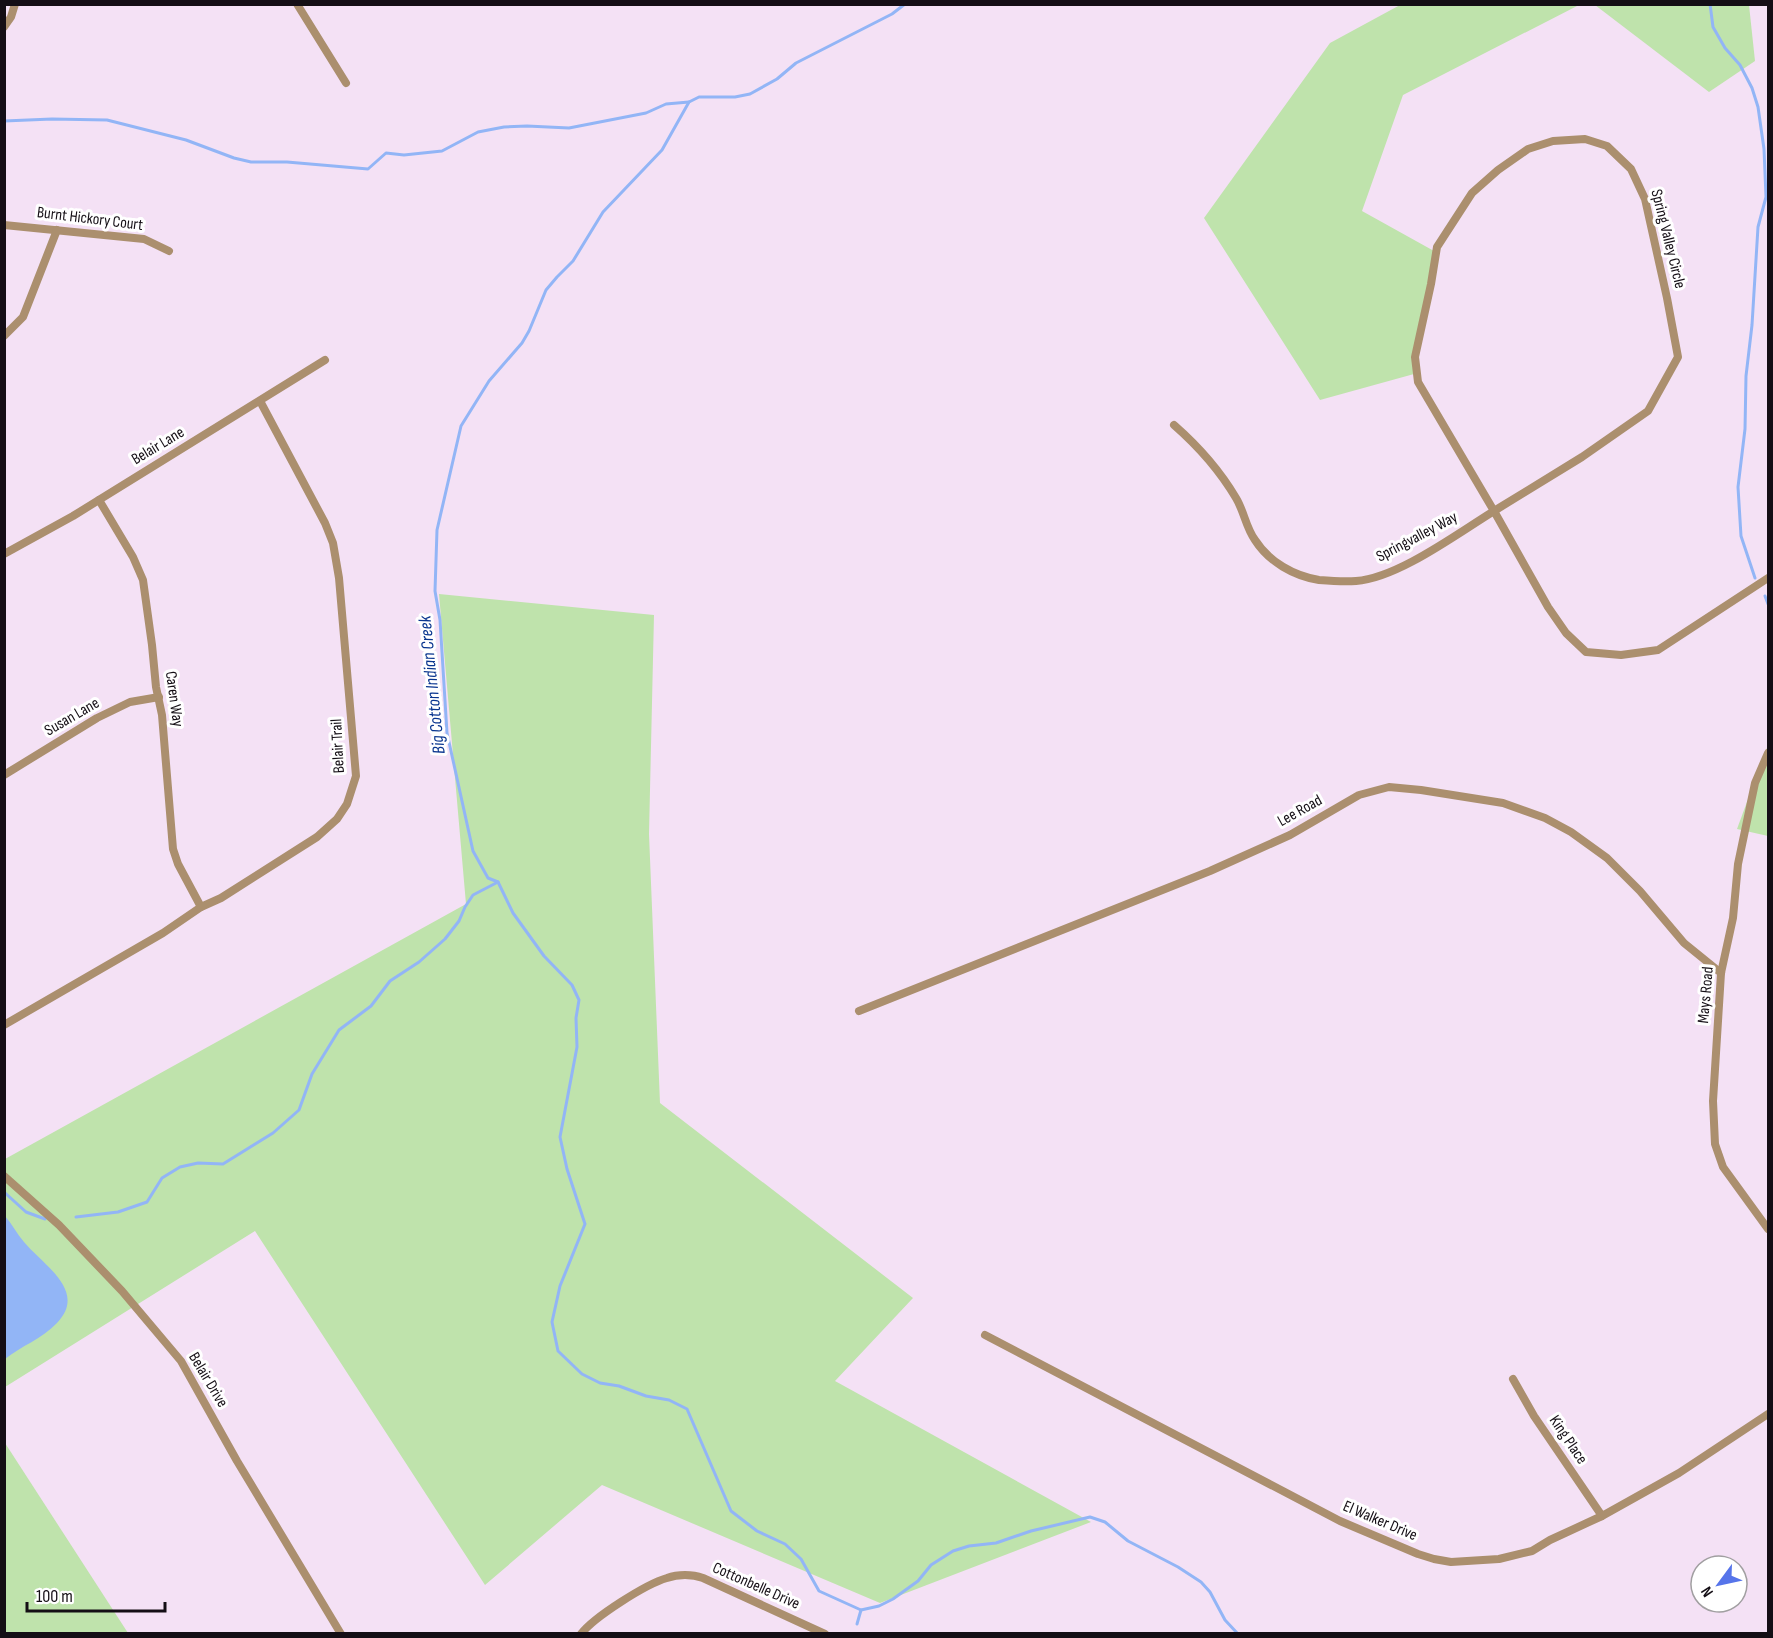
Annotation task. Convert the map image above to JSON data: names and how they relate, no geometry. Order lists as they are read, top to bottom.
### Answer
{
  "streets": {
    "street": [
      "Burnt Hickory Court",
      "Spring Valley Circle",
      "Belair Lane",
      "Springvalley Way",
      "Caren Way",
      "Susan Lane",
      "Belair Trail",
      "Lee Road",
      "Mays Road",
      "Belair Drive",
      "King Place",
      "El Walker Drive",
      "Cottonbelle Drive"
    ]
  },
  "crossings": [
    ["Spring Valley Circle", "Springvalley Way"],
    ["Belair Lane", "Caren Way"],
    ["Belair Lane", "Belair Trail"],
    ["Caren Way", "Susan Lane"],
    ["Caren Way", "Belair Trail"],
    ["Lee Road", "Mays Road"],
    ["King Place", "El Walker Drive"]
  ],
  "water": ["Big Cotton Indian Creek"],
  "scale_bar": "100 m",
  "north": "bottom left"
}
